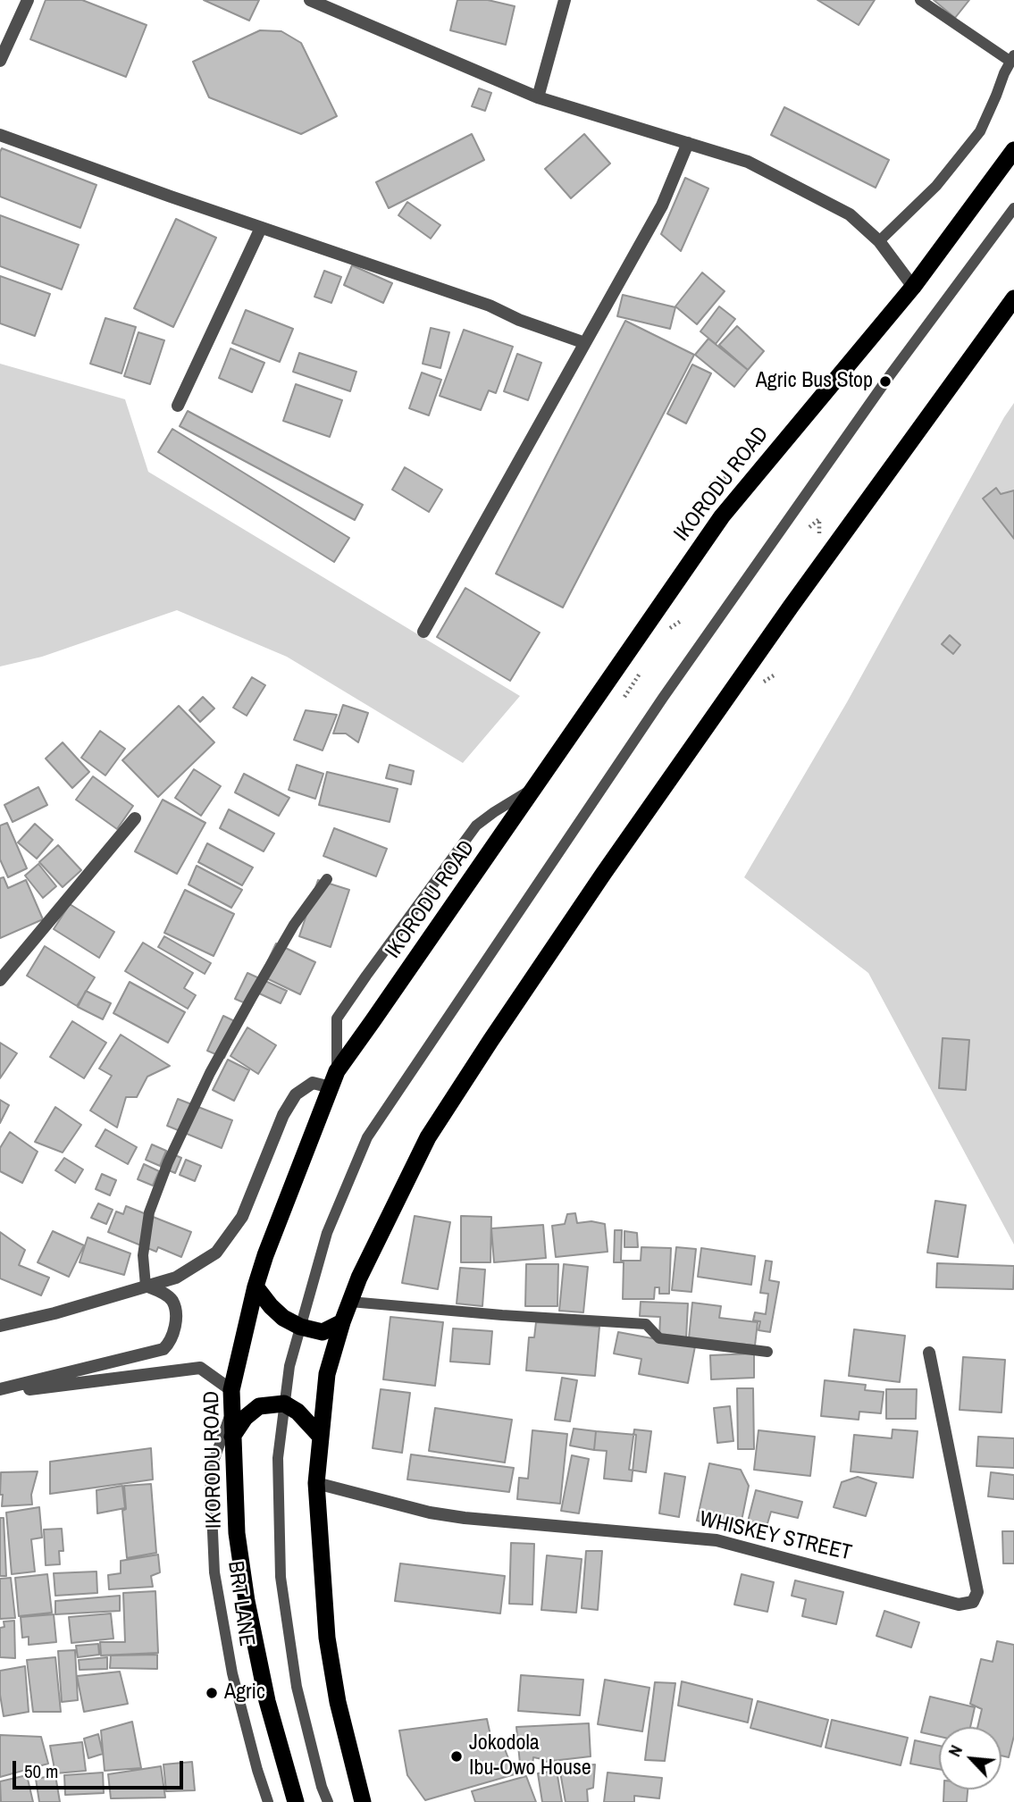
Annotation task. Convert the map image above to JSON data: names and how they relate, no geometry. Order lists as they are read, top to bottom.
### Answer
{
  "streets": {
    "highway": ["IKORODU ROAD"],
    "street": ["WHISKEY STREET"],
    "lane": ["BRT LANE"]
  },
  "crossings": [
    ["IKORODU ROAD", "BRT LANE"]
  ],
  "places": ["Agric Bus Stop", "Agric", "Jokodola Ibu-Owo House"],
  "scale_bar": "50 m",
  "north": "top left"
}
